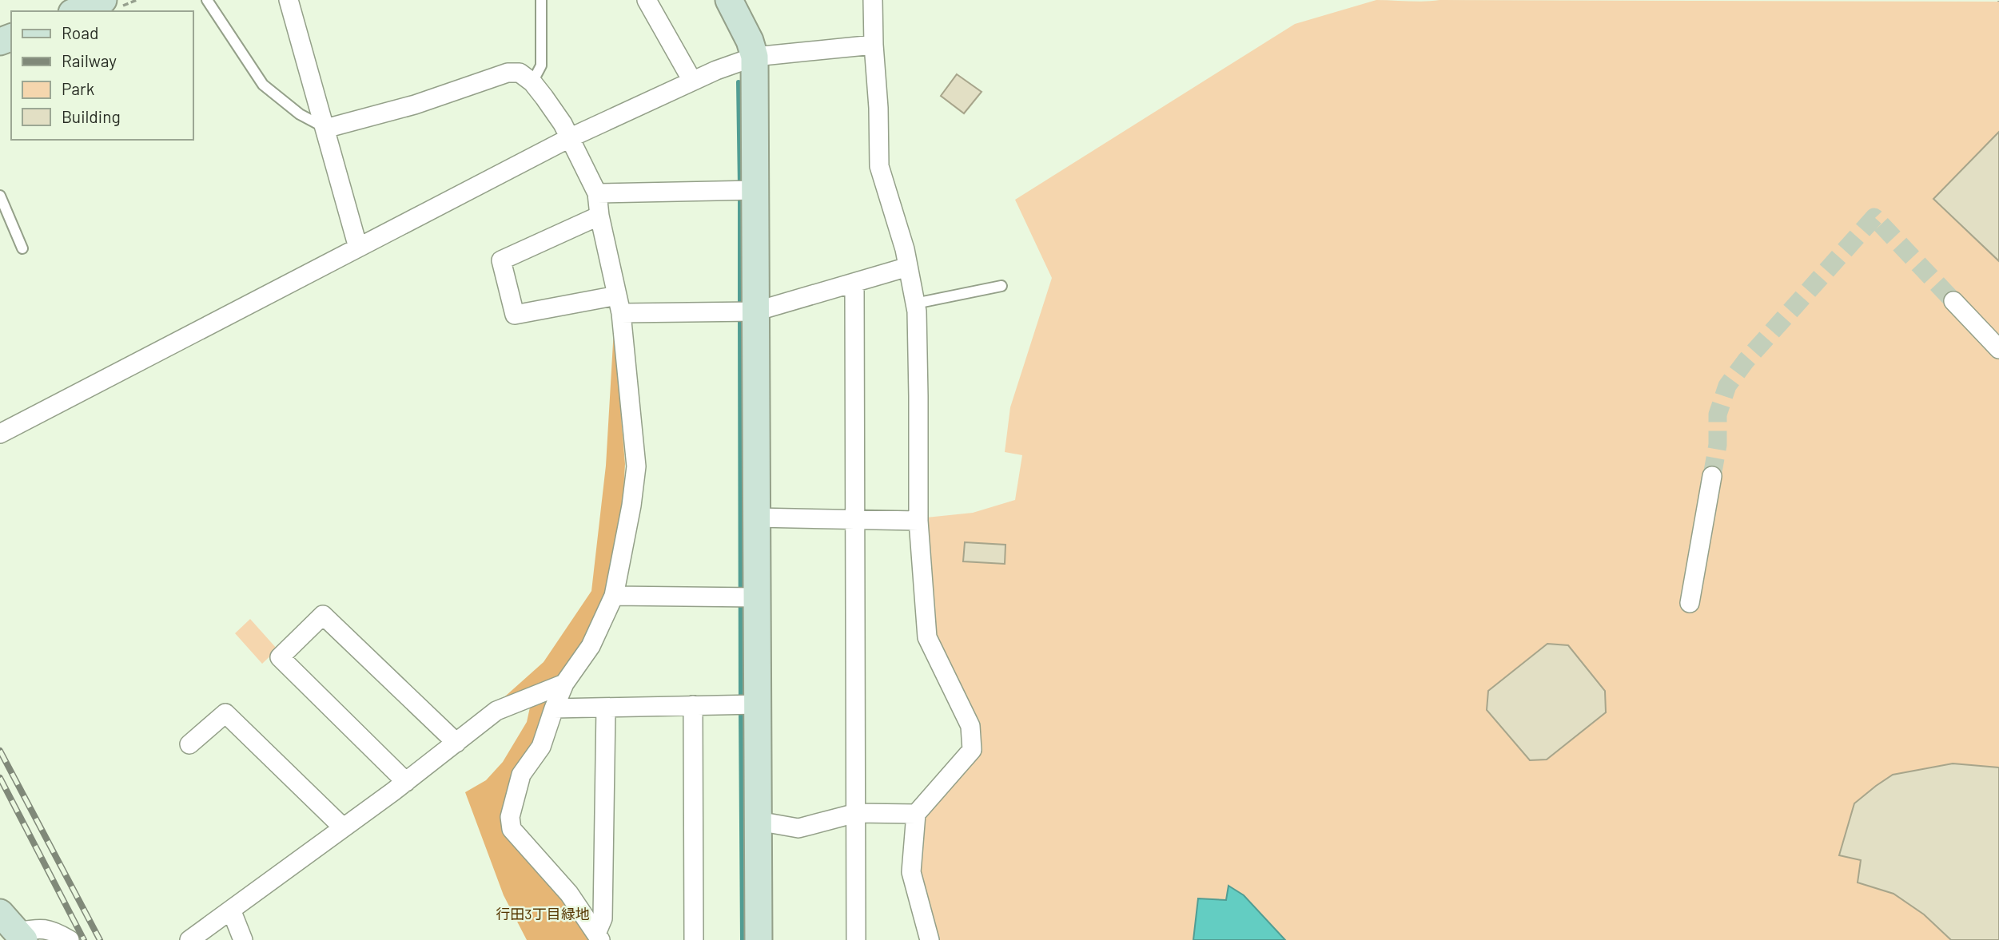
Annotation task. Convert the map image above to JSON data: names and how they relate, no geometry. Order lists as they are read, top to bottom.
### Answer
{
  "parks": ["行田3丁目緑地"],
  "legend": [
    "Road",
    "Railway",
    "Park",
    "Building"
  ]
}
